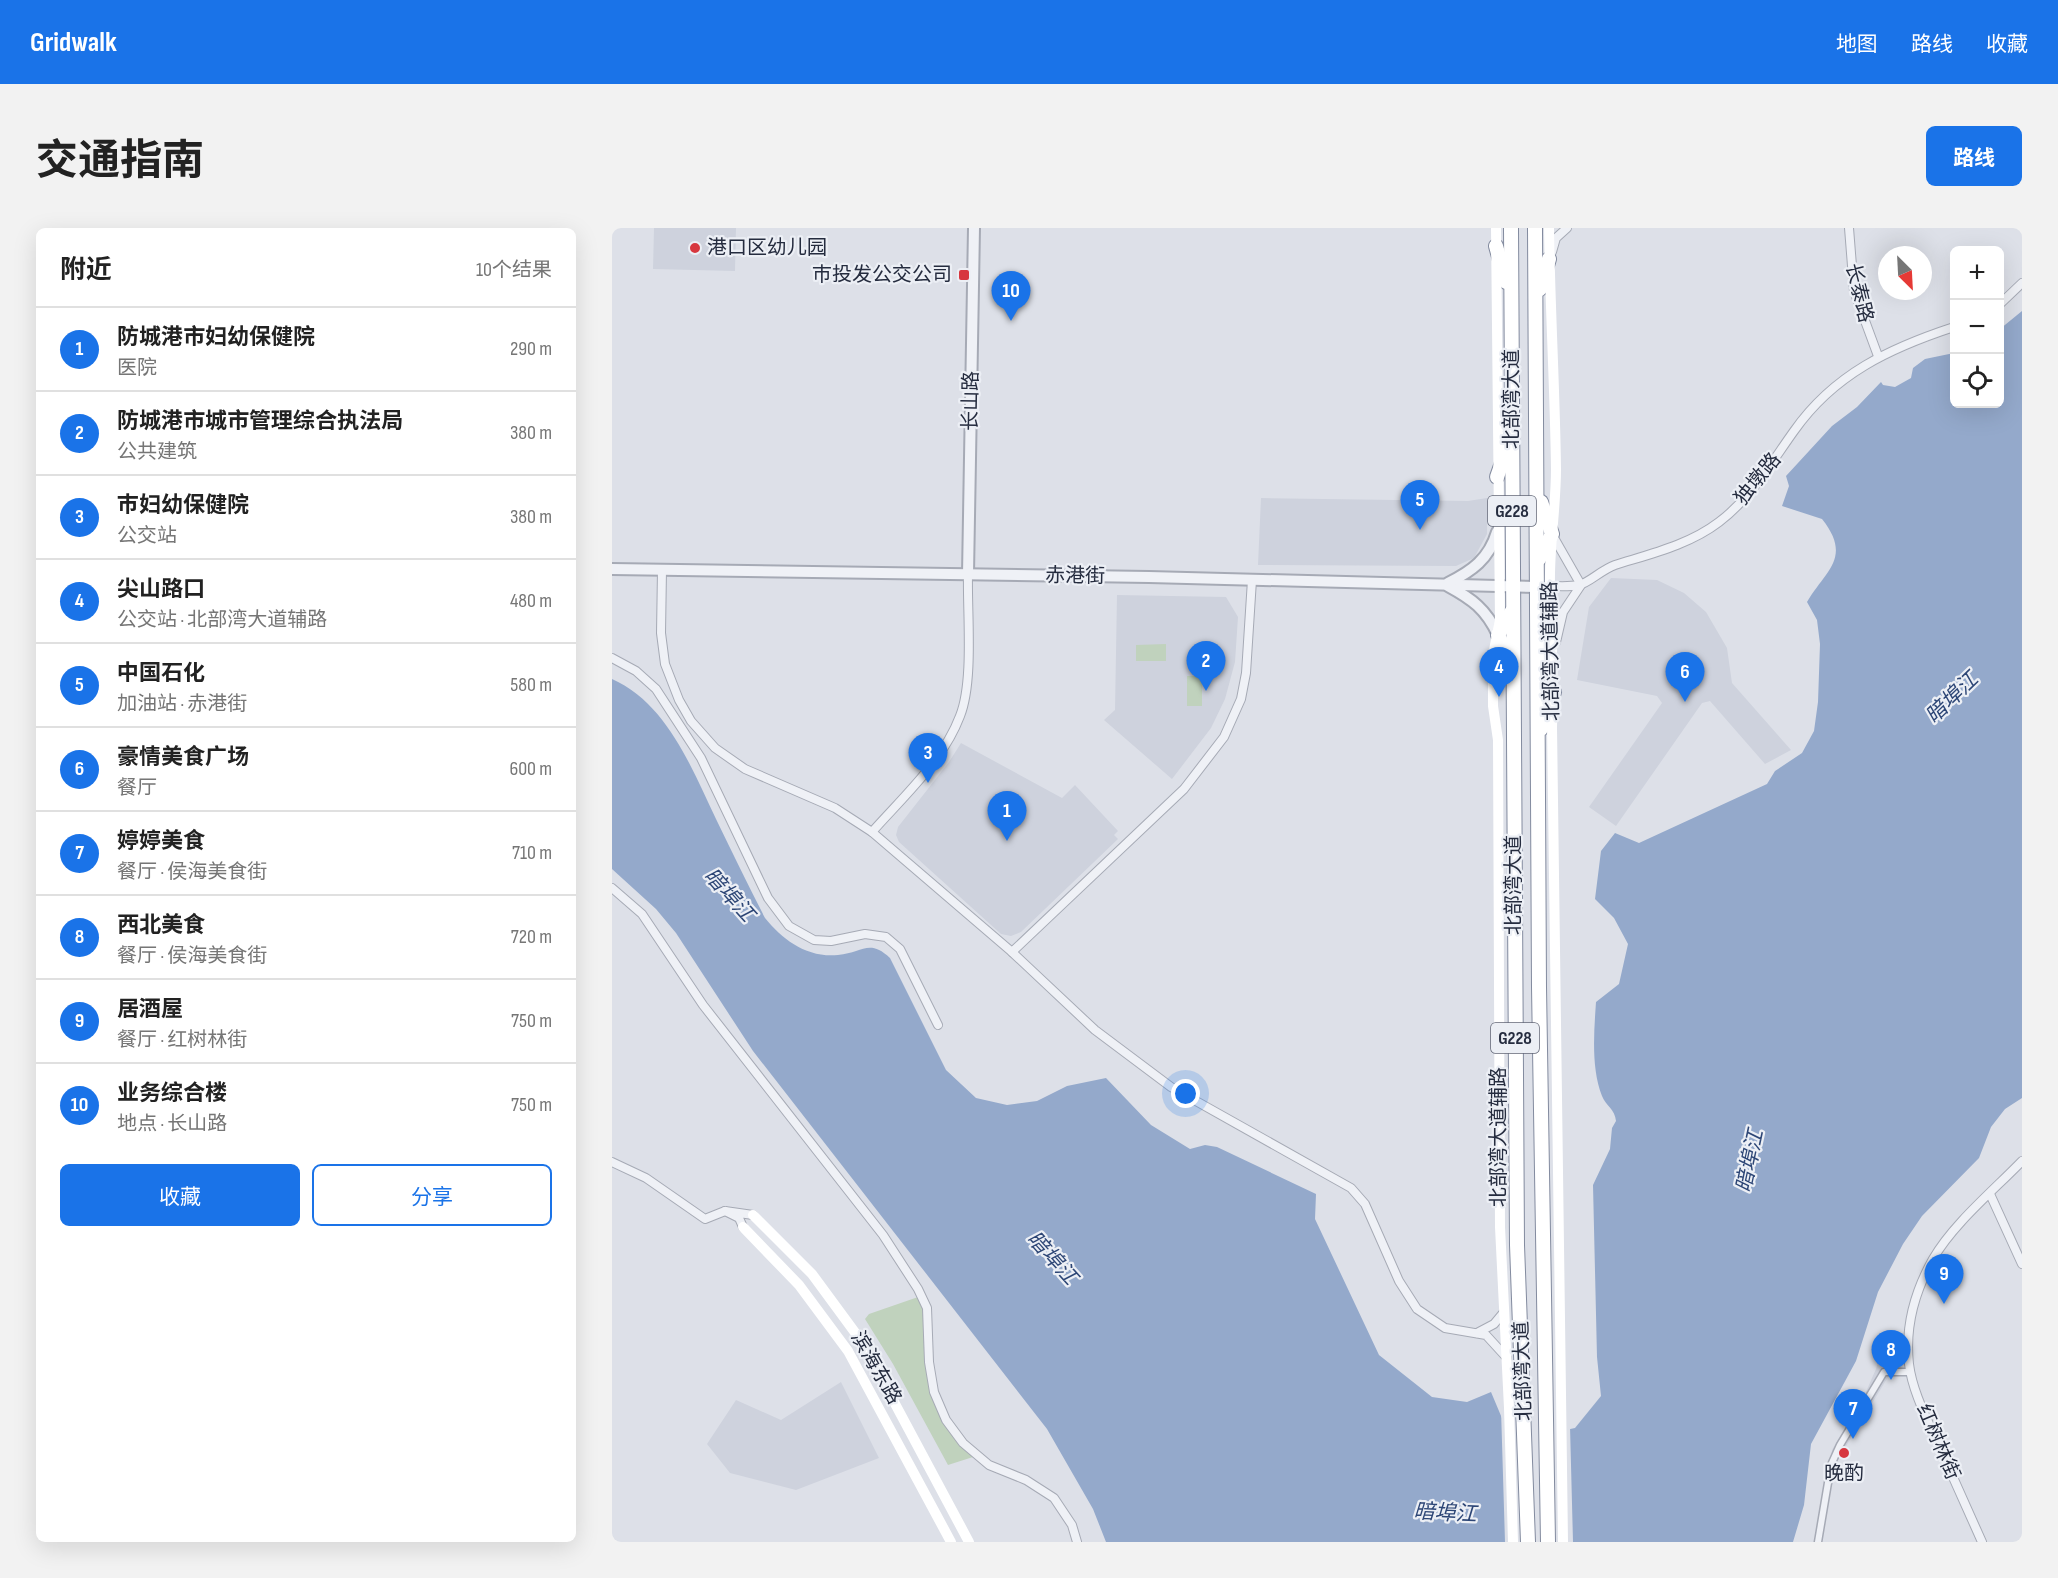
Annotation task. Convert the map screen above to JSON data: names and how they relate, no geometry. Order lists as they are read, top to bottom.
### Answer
{
  "streets": {
    "highway": ["北部湾大道", "G228"],
    "main road": ["北部湾大道辅路", "滨海东路"],
    "street": [
      "长泰路",
      "长山路",
      "独墩路",
      "赤港街",
      "红树林街"
    ]
  },
  "crossings": [
    ["长泰路", "独墩路"],
    ["北部湾大道", "赤港街"],
    ["北部湾大道", "北部湾大道辅路"],
    ["长山路", "赤港街"],
    ["赤港街", "北部湾大道辅路"]
  ],
  "water": ["暗埠江"],
  "places": {
    "other": ["港口区幼儿园", "晚酌"],
    "transit": ["巿投发公交公司"]
  },
  "north": "bottom right",
  "page": {
    "header": "Gridwalk",
    "nav": ["地图", "路线", "收藏"],
    "title": "交通指南",
    "buttons": [
      "路线",
      ["收藏", "分享"]
    ],
    "heading": ["附近", "10个结果"],
    "map_buttons": ["+", "−"],
    "pins": [
      "10",
      "5",
      "2",
      "4",
      "6",
      "3",
      "1",
      "9",
      "8",
      "7"
    ],
    "list": [
      {
        "mark": "1",
        "name": "防城港市妇幼保健院",
        "note": "医院",
        "value": "290 m"
      },
      {
        "mark": "2",
        "name": "防城港市城市管理综合执法局",
        "note": "公共建筑",
        "value": "380 m"
      },
      {
        "mark": "3",
        "name": "巿妇幼保健院",
        "note": "公交站",
        "value": "380 m"
      },
      {
        "mark": "4",
        "name": "尖山路口",
        "note": "公交站 · 北部湾大道辅路",
        "value": "480 m"
      },
      {
        "mark": "5",
        "name": "中国石化",
        "note": "加油站 · 赤港街",
        "value": "580 m"
      },
      {
        "mark": "6",
        "name": "豪情美食广场",
        "note": "餐厅",
        "value": "600 m"
      },
      {
        "mark": "7",
        "name": "婷婷美食",
        "note": "餐厅 · 侯海美食街",
        "value": "710 m"
      },
      {
        "mark": "8",
        "name": "西北美食",
        "note": "餐厅 · 侯海美食街",
        "value": "720 m"
      },
      {
        "mark": "9",
        "name": "居酒屋",
        "note": "餐厅 · 红树林街",
        "value": "750 m"
      },
      {
        "mark": "10",
        "name": "业务综合楼",
        "note": "地点 · 长山路",
        "value": "750 m"
      }
    ]
  }
}
